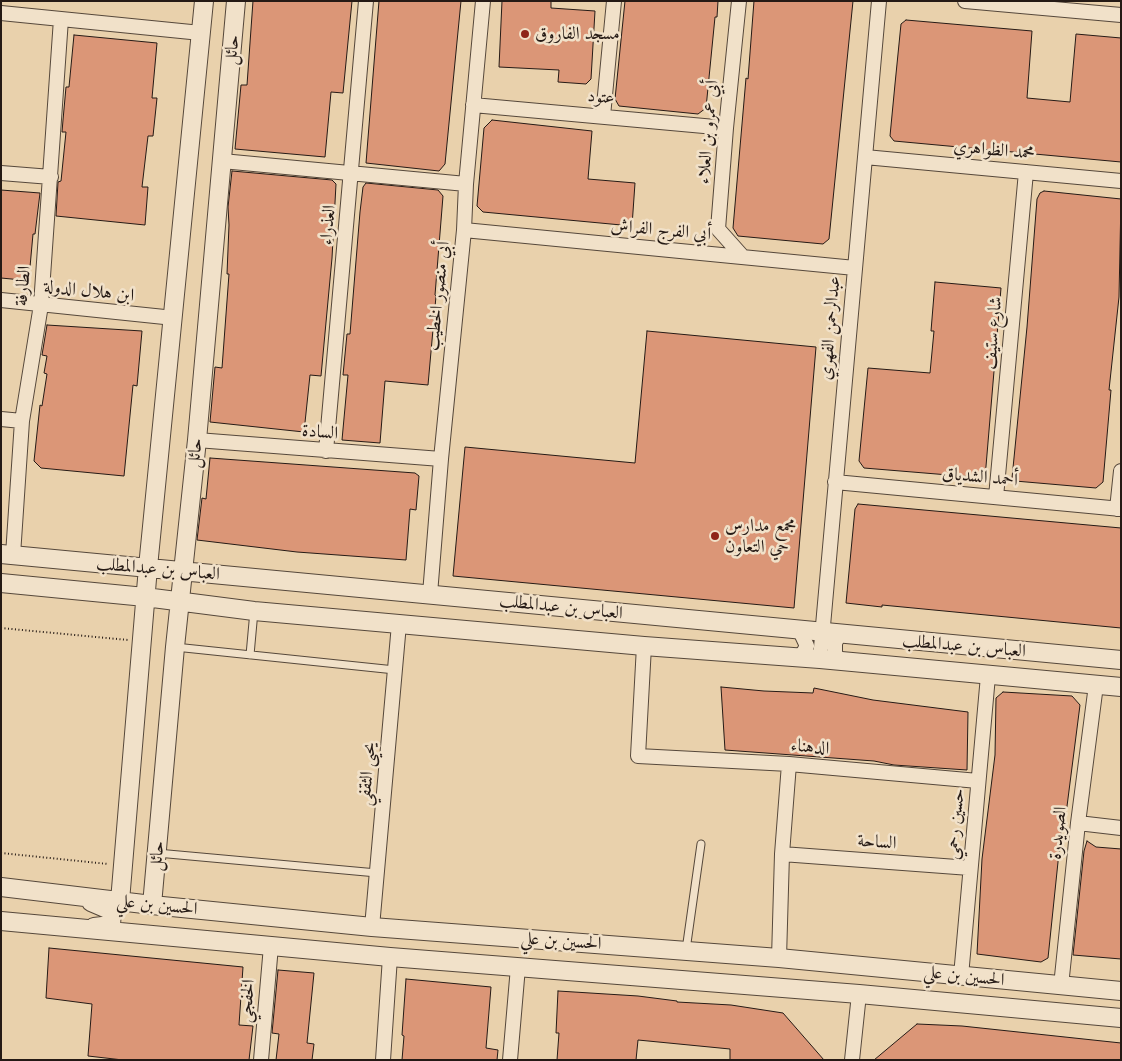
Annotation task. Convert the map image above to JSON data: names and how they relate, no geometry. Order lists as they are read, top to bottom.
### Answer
{
  "streets": {
    "street": [
      "حائل",
      "عتود",
      "أبي عمرو بن العلاء",
      "محمد الظواهري",
      "العذراء",
      "أبي الفرج الفراش",
      "الطارفة",
      "ابن هلال الدولة",
      "أبي منصور الخطيب",
      "عبدالرحمن الفهري",
      "شارع ستيف",
      "السادة",
      "أحمد الشدياق",
      "العباس بن عبدالمطلب",
      "الدهناء",
      "يحيى الثقفي",
      "حسين رحمي",
      "الصويدرة",
      "الساحة",
      "الحسين بن علي",
      "الخفجي"
    ]
  },
  "crossings": [
    ["حائل", "ابن هلال الدولة"],
    ["حائل", "السادة"],
    ["حائل", "العباس بن عبدالمطلب"],
    ["حائل", "الحسين بن علي"],
    ["عتود", "أبي عمرو بن العلاء"],
    ["عتود", "أبي منصور الخطيب"],
    ["أبي عمرو بن العلاء", "أبي الفرج الفراش"],
    ["محمد الظواهري", "عبدالرحمن الفهري"],
    ["محمد الظواهري", "شارع ستيف"],
    ["العذراء", "السادة"],
    ["أبي الفرج الفراش", "أبي منصور الخطيب"],
    ["أبي الفرج الفراش", "عبدالرحمن الفهري"],
    ["الطارفة", "ابن هلال الدولة"],
    ["الطارفة", "العباس بن عبدالمطلب"],
    ["أبي منصور الخطيب", "السادة"],
    ["أبي منصور الخطيب", "العباس بن عبدالمطلب"],
    ["عبدالرحمن الفهري", "أحمد الشدياق"],
    ["عبدالرحمن الفهري", "العباس بن عبدالمطلب"],
    ["شارع ستيف", "أحمد الشدياق"],
    ["العباس بن عبدالمطلب", "الدهناء"],
    ["العباس بن عبدالمطلب", "يحيى الثقفي"],
    ["العباس بن عبدالمطلب", "حسين رحمي"],
    ["العباس بن عبدالمطلب", "الصويدرة"],
    ["الدهناء", "حسين رحمي"],
    ["يحيى الثقفي", "الحسين بن علي"],
    ["حسين رحمي", "الساحة"],
    ["حسين رحمي", "الحسين بن علي"],
    ["الصويدرة", "الحسين بن علي"],
    ["الحسين بن علي", "الخفجي"]
  ],
  "places": ["مسجد الفاروق", "مجمع مدارس حي التعاون"]
}
